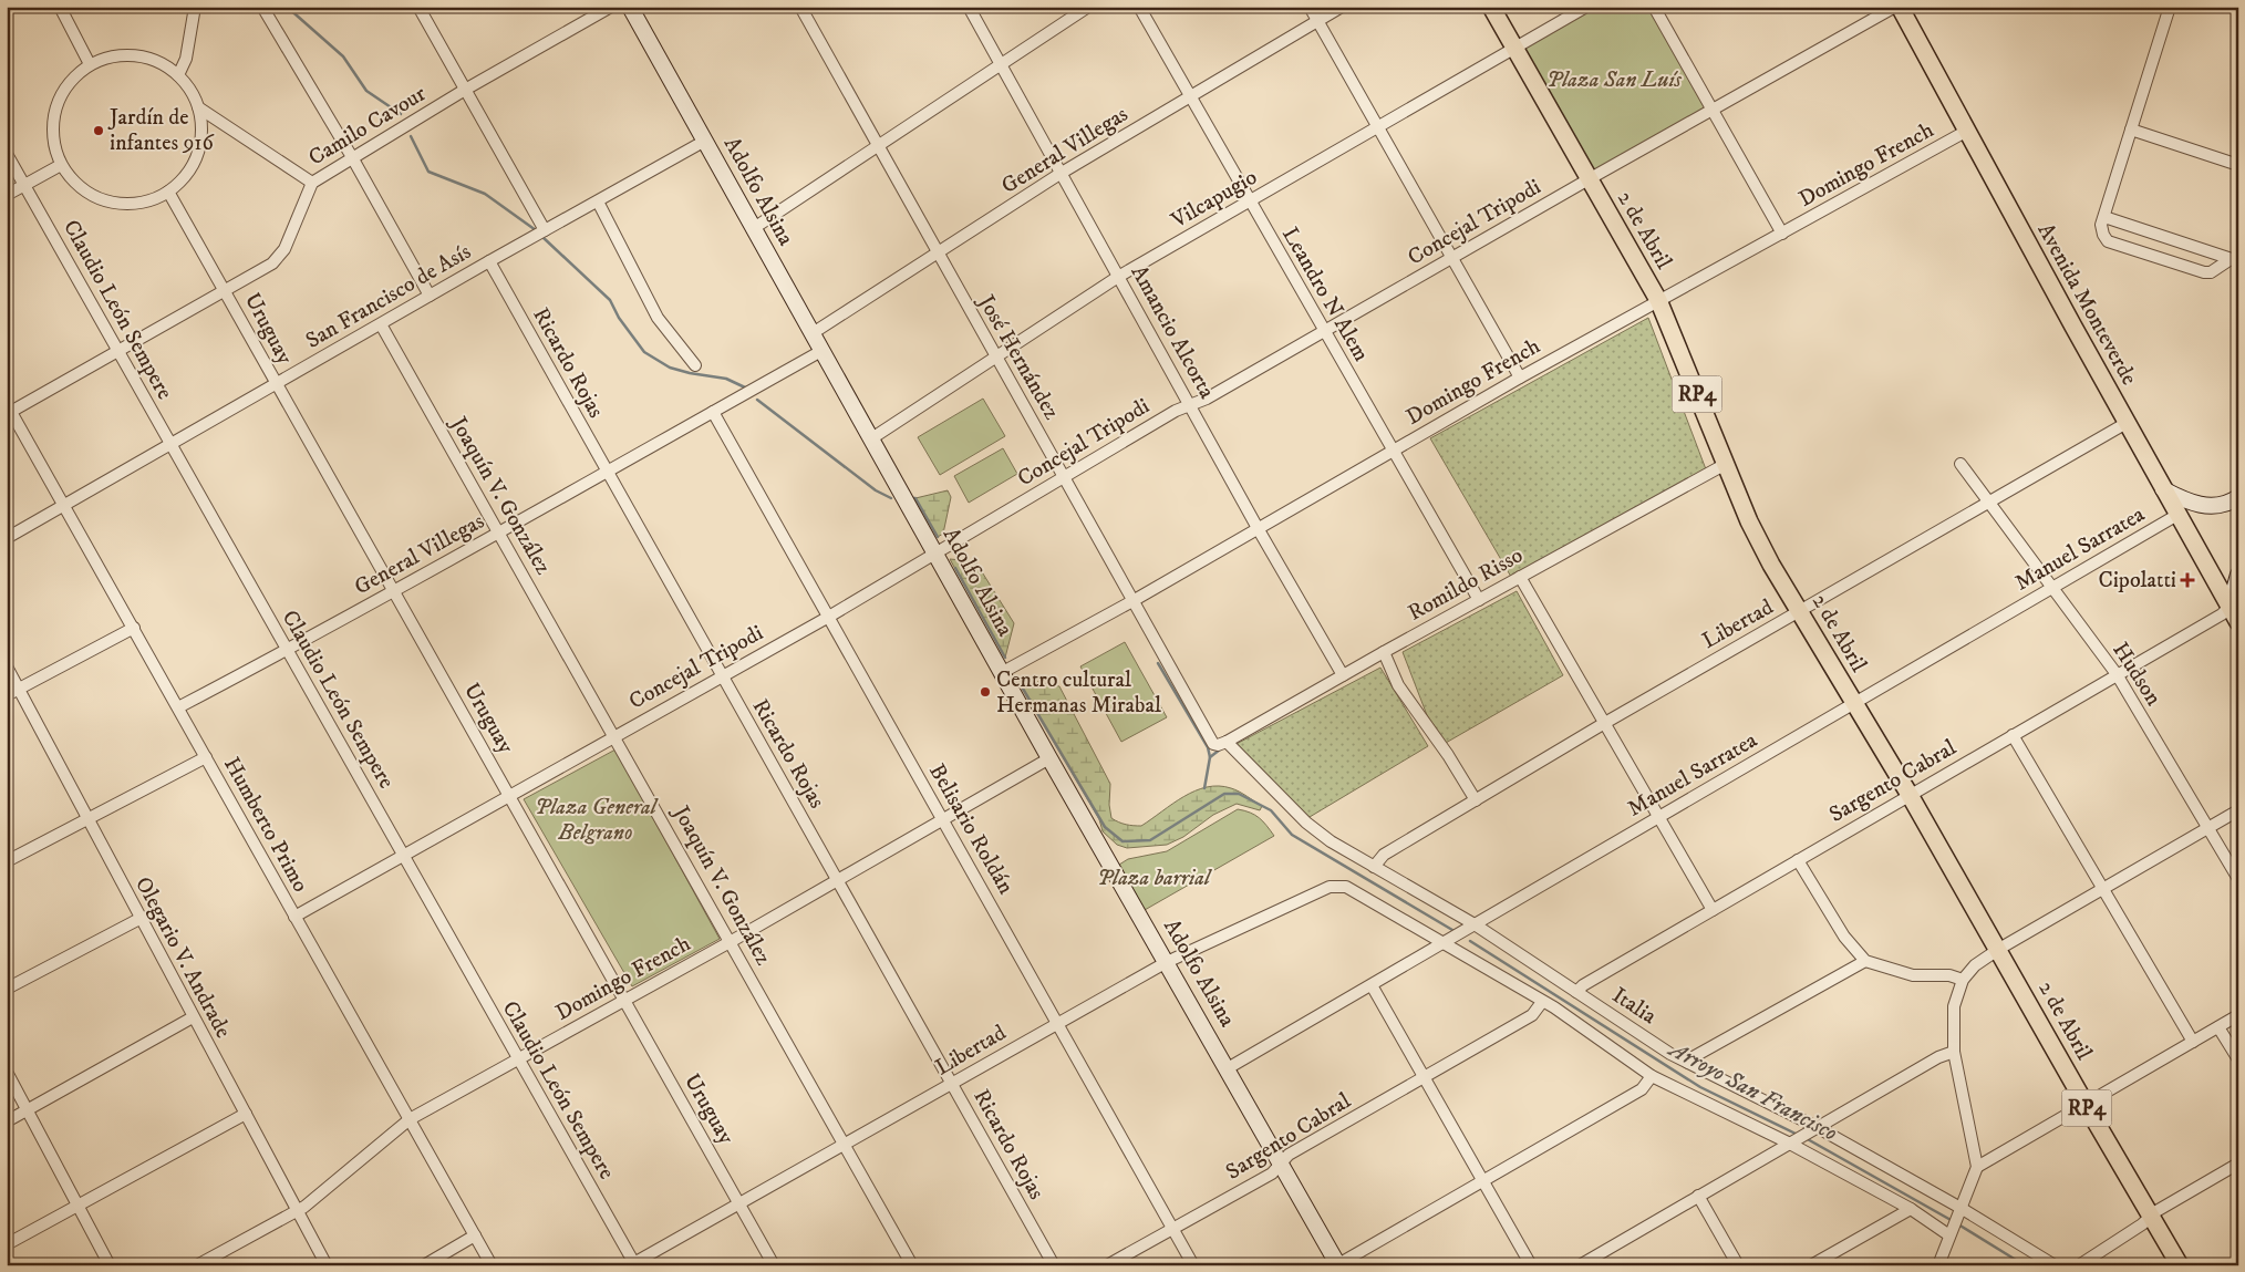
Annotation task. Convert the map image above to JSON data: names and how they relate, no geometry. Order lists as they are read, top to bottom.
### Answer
{
  "streets": {
    "main road": ["2 de Abril", "Avenida Monteverde", "RP4"],
    "street": [
      "Camilo Cavour",
      "General Villegas",
      "Domingo French",
      "Adolfo Alsina",
      "Vilcapugio",
      "Concejal Tripodi",
      "Leandro N Alem",
      "San Francisco de Asís",
      "Claudio León Sempere",
      "Uruguay",
      "Amancio Alcorta",
      "José Hernández",
      "Ricardo Rojas",
      "Joaquín V. González",
      "Manuel Sarratea",
      "Romildo Risso",
      "Libertad",
      "Hudson",
      "Sargento Cabral",
      "Humberto Primo",
      "Belisario Roldán",
      "Olegario V. Andrade",
      "Italia"
    ]
  },
  "crossings": [
    ["Camilo Cavour", "Claudio León Sempere"],
    ["Camilo Cavour", "Uruguay"],
    ["Camilo Cavour", "Humberto Primo"],
    ["General Villegas", "Adolfo Alsina"],
    ["General Villegas", "Leandro N Alem"],
    ["General Villegas", "Claudio León Sempere"],
    ["General Villegas", "Uruguay"],
    ["General Villegas", "Amancio Alcorta"],
    ["General Villegas", "José Hernández"],
    ["General Villegas", "Ricardo Rojas"],
    ["General Villegas", "Joaquín V. González"],
    ["General Villegas", "Humberto Primo"],
    ["General Villegas", "Belisario Roldán"],
    ["Domingo French", "Adolfo Alsina"],
    ["Domingo French", "2 de Abril"],
    ["Domingo French", "Leandro N Alem"],
    ["Domingo French", "Avenida Monteverde"],
    ["Domingo French", "Claudio León Sempere"],
    ["Domingo French", "Uruguay"],
    ["Domingo French", "Amancio Alcorta"],
    ["Domingo French", "José Hernández"],
    ["Domingo French", "Ricardo Rojas"],
    ["Domingo French", "Joaquín V. González"],
    ["Domingo French", "Humberto Primo"],
    ["Domingo French", "Belisario Roldán"],
    ["Domingo French", "Olegario V. Andrade"],
    ["Adolfo Alsina", "Vilcapugio"],
    ["Adolfo Alsina", "Concejal Tripodi"],
    ["Adolfo Alsina", "San Francisco de Asís"],
    ["Adolfo Alsina", "Manuel Sarratea"],
    ["Adolfo Alsina", "Libertad"],
    ["Adolfo Alsina", "Sargento Cabral"],
    ["Vilcapugio", "2 de Abril"],
    ["Vilcapugio", "Leandro N Alem"],
    ["Vilcapugio", "Amancio Alcorta"],
    ["Vilcapugio", "José Hernández"],
    ["Concejal Tripodi", "2 de Abril"],
    ["Concejal Tripodi", "Leandro N Alem"],
    ["Concejal Tripodi", "Claudio León Sempere"],
    ["Concejal Tripodi", "Uruguay"],
    ["Concejal Tripodi", "Amancio Alcorta"],
    ["Concejal Tripodi", "José Hernández"],
    ["Concejal Tripodi", "Ricardo Rojas"],
    ["Concejal Tripodi", "Joaquín V. González"],
    ["Concejal Tripodi", "Humberto Primo"],
    ["Concejal Tripodi", "Belisario Roldán"],
    ["2 de Abril", "Manuel Sarratea"],
    ["2 de Abril", "Romildo Risso"],
    ["2 de Abril", "Libertad"],
    ["2 de Abril", "Sargento Cabral"],
    ["Leandro N Alem", "Romildo Risso"],
    ["San Francisco de Asís", "Claudio León Sempere"],
    ["San Francisco de Asís", "Uruguay"],
    ["San Francisco de Asís", "Ricardo Rojas"],
    ["San Francisco de Asís", "Joaquín V. González"],
    ["San Francisco de Asís", "Humberto Primo"],
    ["Avenida Monteverde", "Manuel Sarratea"],
    ["Avenida Monteverde", "Libertad"],
    ["Avenida Monteverde", "Sargento Cabral"],
    ["Claudio León Sempere", "Libertad"],
    ["Uruguay", "Libertad"],
    ["Amancio Alcorta", "Romildo Risso"],
    ["José Hernández", "Romildo Risso"],
    ["José Hernández", "Italia"],
    ["Ricardo Rojas", "Libertad"],
    ["Joaquín V. González", "Libertad"],
    ["Manuel Sarratea", "Hudson"],
    ["Manuel Sarratea", "Italia"],
    ["Romildo Risso", "Italia"],
    ["Libertad", "Hudson"],
    ["Libertad", "Belisario Roldán"],
    ["Libertad", "Italia"],
    ["Hudson", "Sargento Cabral"],
    ["Sargento Cabral", "Belisario Roldán"],
    ["Sargento Cabral", "Italia"]
  ],
  "water": ["Arroyo San Francisco"],
  "parks": ["Plaza San Luís", "Plaza General Belgrano", "Plaza barrial"],
  "places": {
    "other": ["Jardín de infantes 916", "Centro cultural Hermanas Mirabal"],
    "health": ["Cipolatti"]
  }
}
